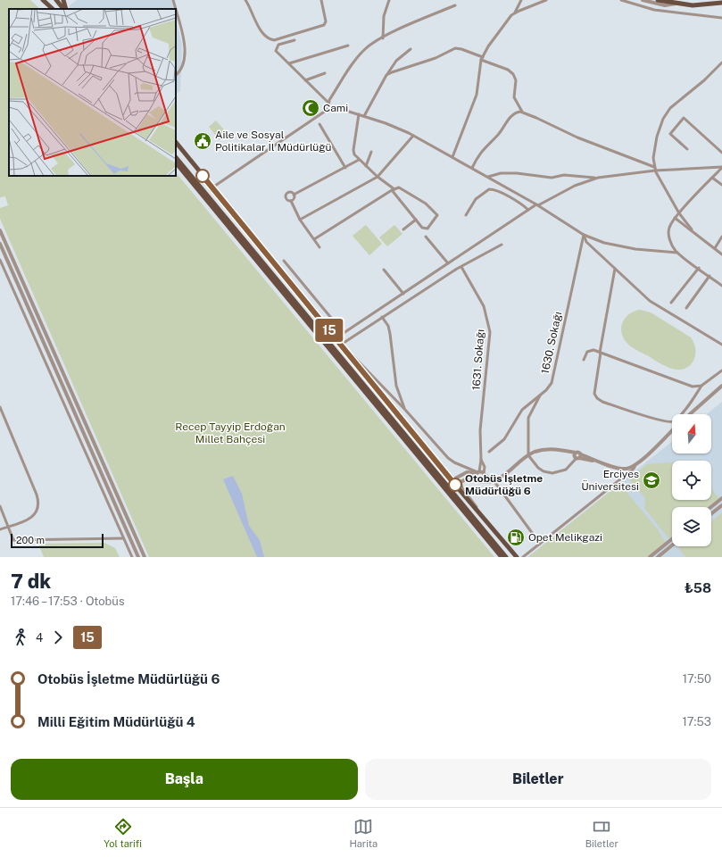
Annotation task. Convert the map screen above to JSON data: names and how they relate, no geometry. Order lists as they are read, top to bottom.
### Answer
{
  "streets": {
    "street": ["1630. Sokağı", "1631. Sokağı"]
  },
  "parks": ["Recep Tayyip Erdoğan Millet Bahçesi"],
  "places": {
    "mosque": ["Cami"],
    "public building": ["Aile ve Sosyal Politikalar İl Müdürlüğü"],
    "school or university": ["Erciyes Üniversitesi"],
    "other": ["Otobüs İşletme Müdürlüğü 6"],
    "fuel station": ["Opet Melikgazi"]
  },
  "lines": ["bus line 15"],
  "scale_bar": "200 m",
  "north": "top",
  "page": {
    "on_map": "15",
    "scale": "200 m",
    "heading": ["7 dk", "17:46 – 17:53 · Otobüs", "₺58"],
    "legs": ["4", "15"],
    "list": [
      {
        "name": "Otobüs İşletme Müdürlüğü 6",
        "value": "17:50"
      },
      {
        "name": "Milli Eğitim Müdürlüğü 4",
        "value": "17:53"
      }
    ],
    "buttons": ["Başla", "Biletler"],
    "tabs": ["Yol tarifi", "Harita", "Biletler"]
  }
}
